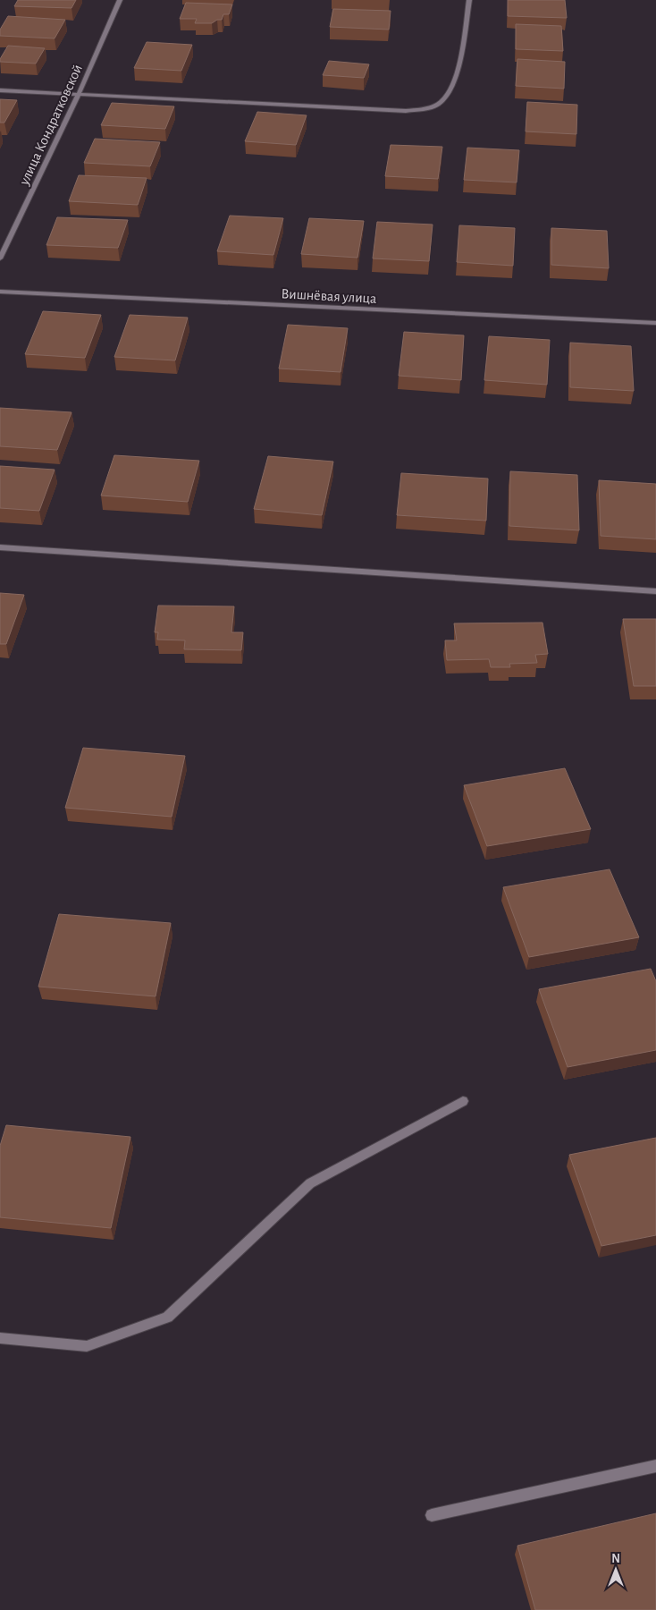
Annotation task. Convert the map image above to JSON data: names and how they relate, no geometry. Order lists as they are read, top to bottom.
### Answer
{
  "streets": {
    "street": ["улица Кондратковской", "Вишнёвая улица"]
  },
  "north": "top"
}
